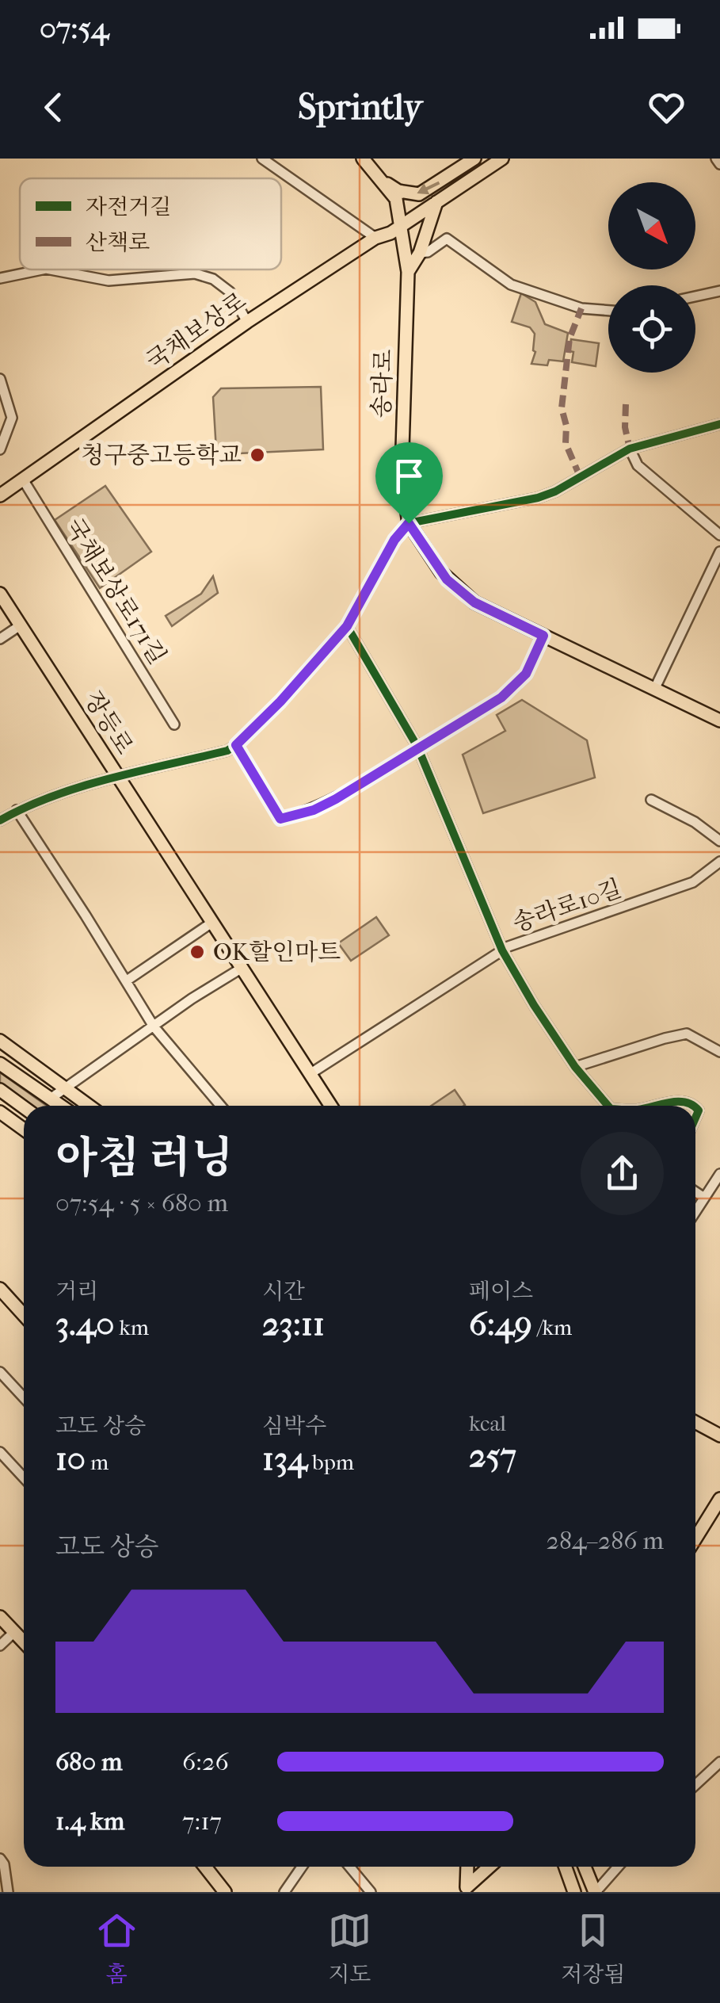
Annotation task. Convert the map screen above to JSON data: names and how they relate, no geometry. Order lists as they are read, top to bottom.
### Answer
{
  "streets": {
    "main road": ["국채보상로", "송라로", "장등로"],
    "street": ["국채보상로171길", "송라로10길"]
  },
  "crossings": [
    ["국채보상로", "송라로"],
    ["국채보상로", "국채보상로171길"],
    ["장등로", "송라로10길"]
  ],
  "places": ["청구중고등학교", "OK할인마트"],
  "legend": ["자전거길", "산책로"],
  "north": "bottom right",
  "page": {
    "status": "07:54",
    "header": "Sprintly",
    "heading": ["아침 러닝", "07:54 · 5 × 680 m"],
    "stats": [
      ["거리", "3.40 km"],
      ["시간", "23:11"],
      ["페이스", "6:49 /km"],
      ["고도 상승", "10 m"],
      ["심박수", "134 bpm"],
      ["kcal", "257"]
    ],
    "chart": ["고도 상승", "284–286 m"],
    "list": [
      {
        "name": "680 m",
        "note": "6:26"
      },
      {
        "name": "1.4 km",
        "note": "7:17"
      }
    ],
    "tabs": ["홈", "지도", "저장됨"]
  }
}
